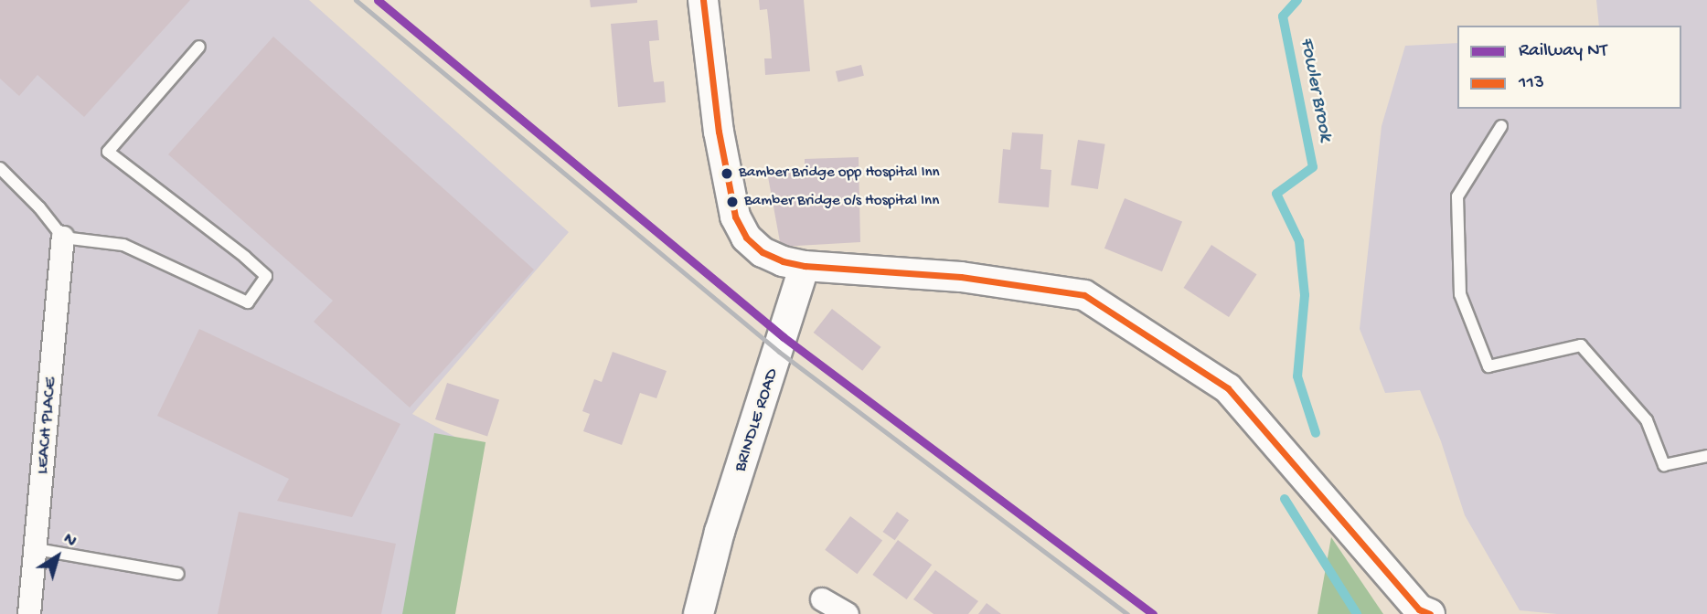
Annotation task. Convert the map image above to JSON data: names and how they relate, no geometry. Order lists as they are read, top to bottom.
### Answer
{
  "streets": {
    "street": ["BRINDLE ROAD", "LEACH PLACE"]
  },
  "water": ["Fowler Brook"],
  "places": ["Bamber Bridge opp Hospital Inn", "Bamber Bridge o/s Hospital Inn"],
  "lines": ["rail line NT", "transit line 113"],
  "legend": ["Railway NT", "113"],
  "north": "top right"
}
